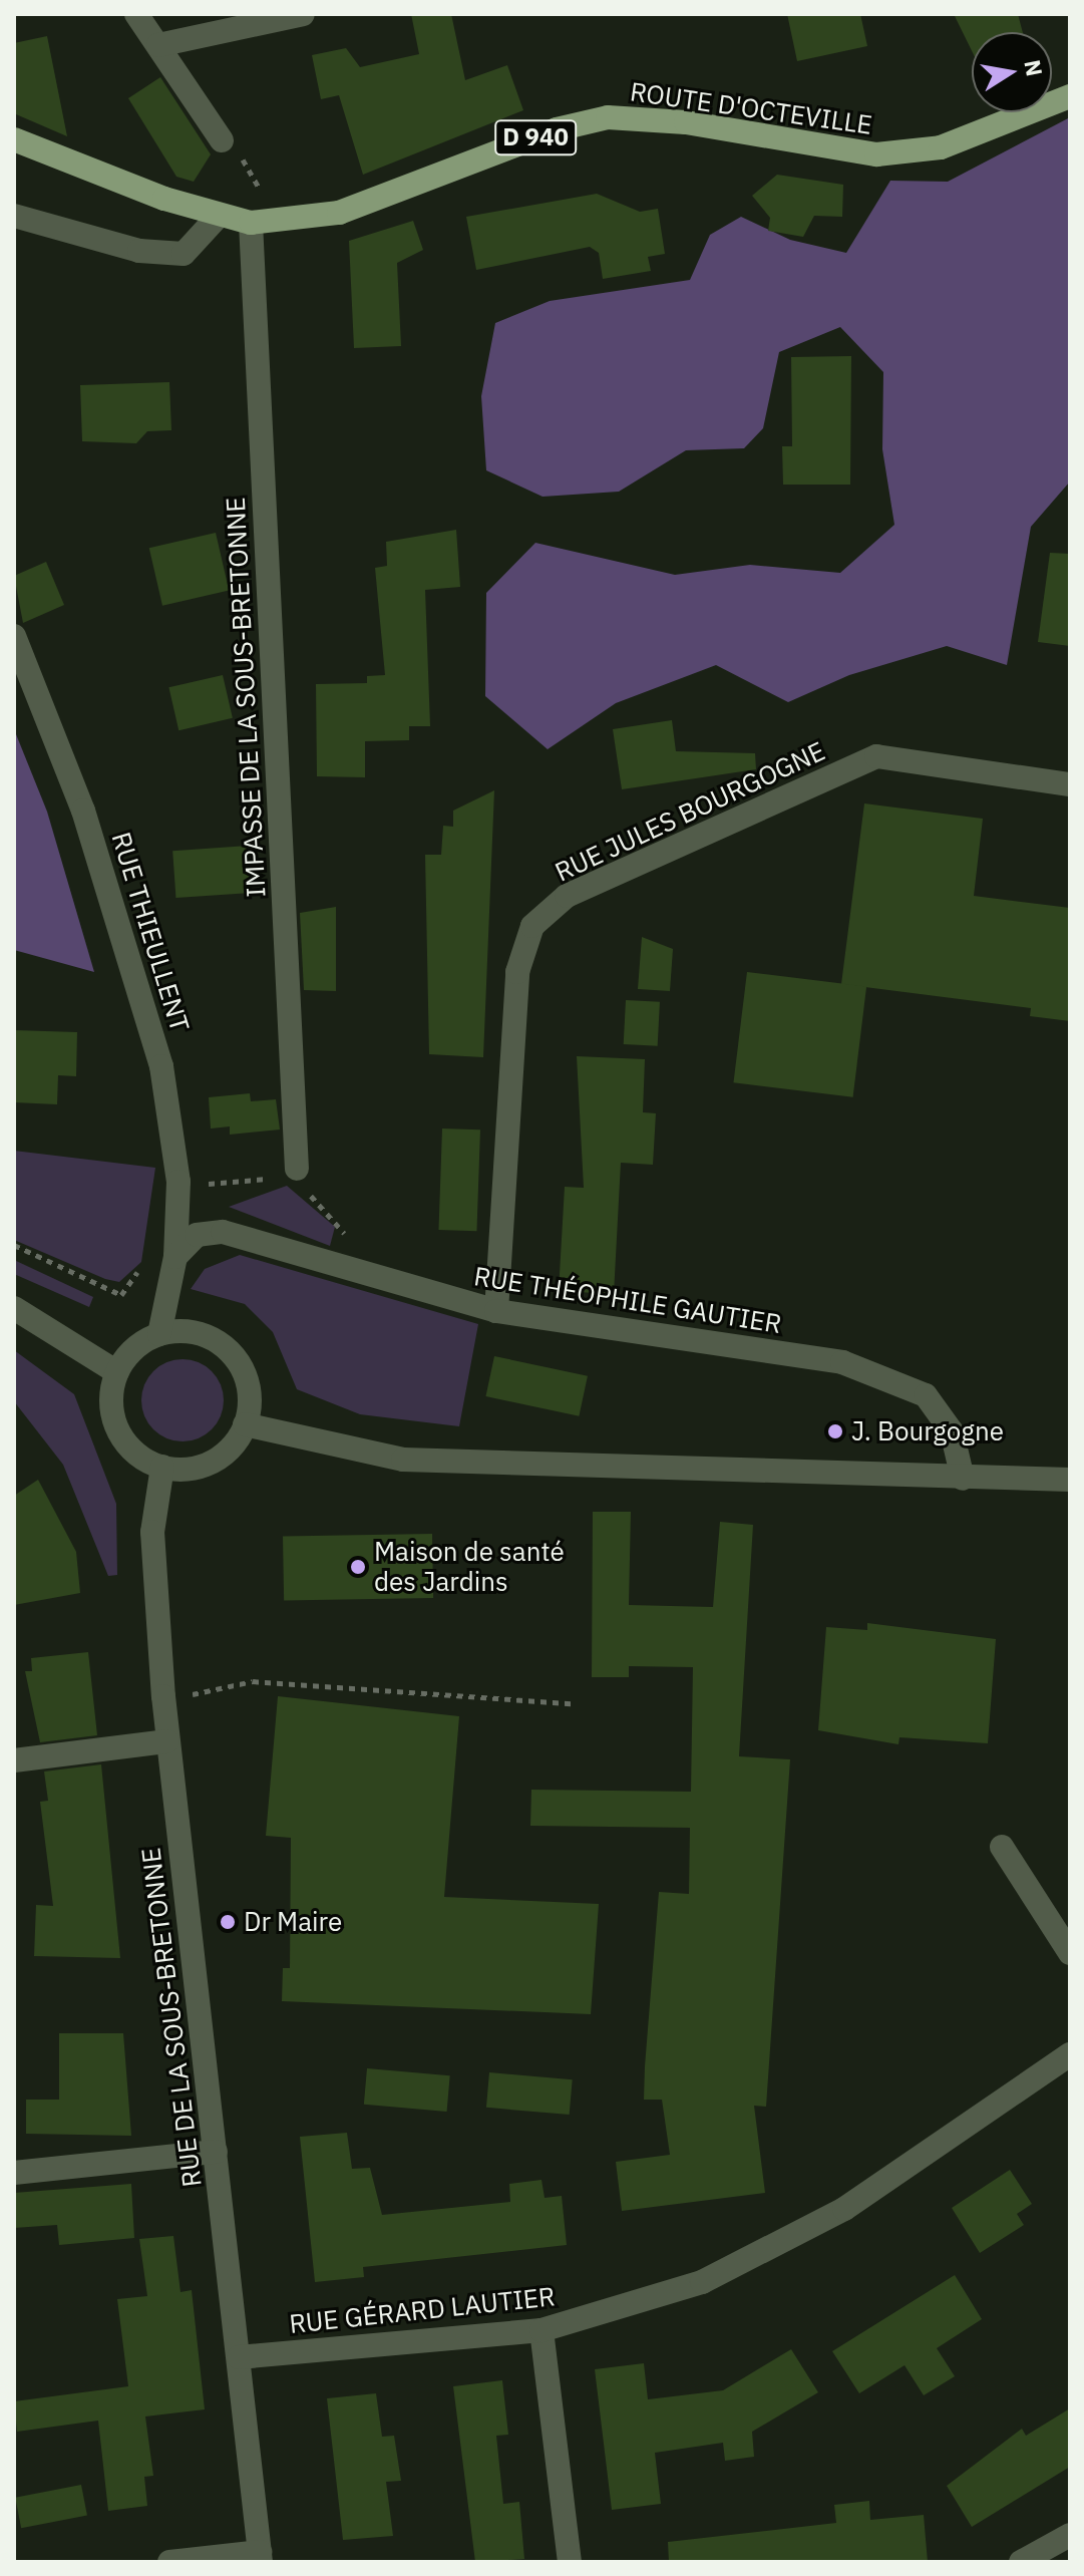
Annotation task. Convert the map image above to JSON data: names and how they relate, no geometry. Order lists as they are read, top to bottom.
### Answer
{
  "streets": {
    "main road": ["ROUTE D'OCTEVILLE", "D 940"],
    "street": [
      "IMPASSE DE LA SOUS-BRETONNE",
      "RUE JULES BOURGOGNE",
      "RUE THIEULLENT",
      "RUE THÉOPHILE GAUTIER",
      "RUE DE LA SOUS-BRETONNE",
      "RUE GÉRARD LAUTIER"
    ]
  },
  "crossings": [
    ["ROUTE D'OCTEVILLE", "IMPASSE DE LA SOUS-BRETONNE"],
    ["RUE JULES BOURGOGNE", "RUE THÉOPHILE GAUTIER"],
    ["RUE THIEULLENT", "RUE THÉOPHILE GAUTIER"],
    ["RUE DE LA SOUS-BRETONNE", "RUE GÉRARD LAUTIER"]
  ],
  "places": ["J. Bourgogne", "Maison de santé des Jardins", "Dr Maire"],
  "north": "right"
}
